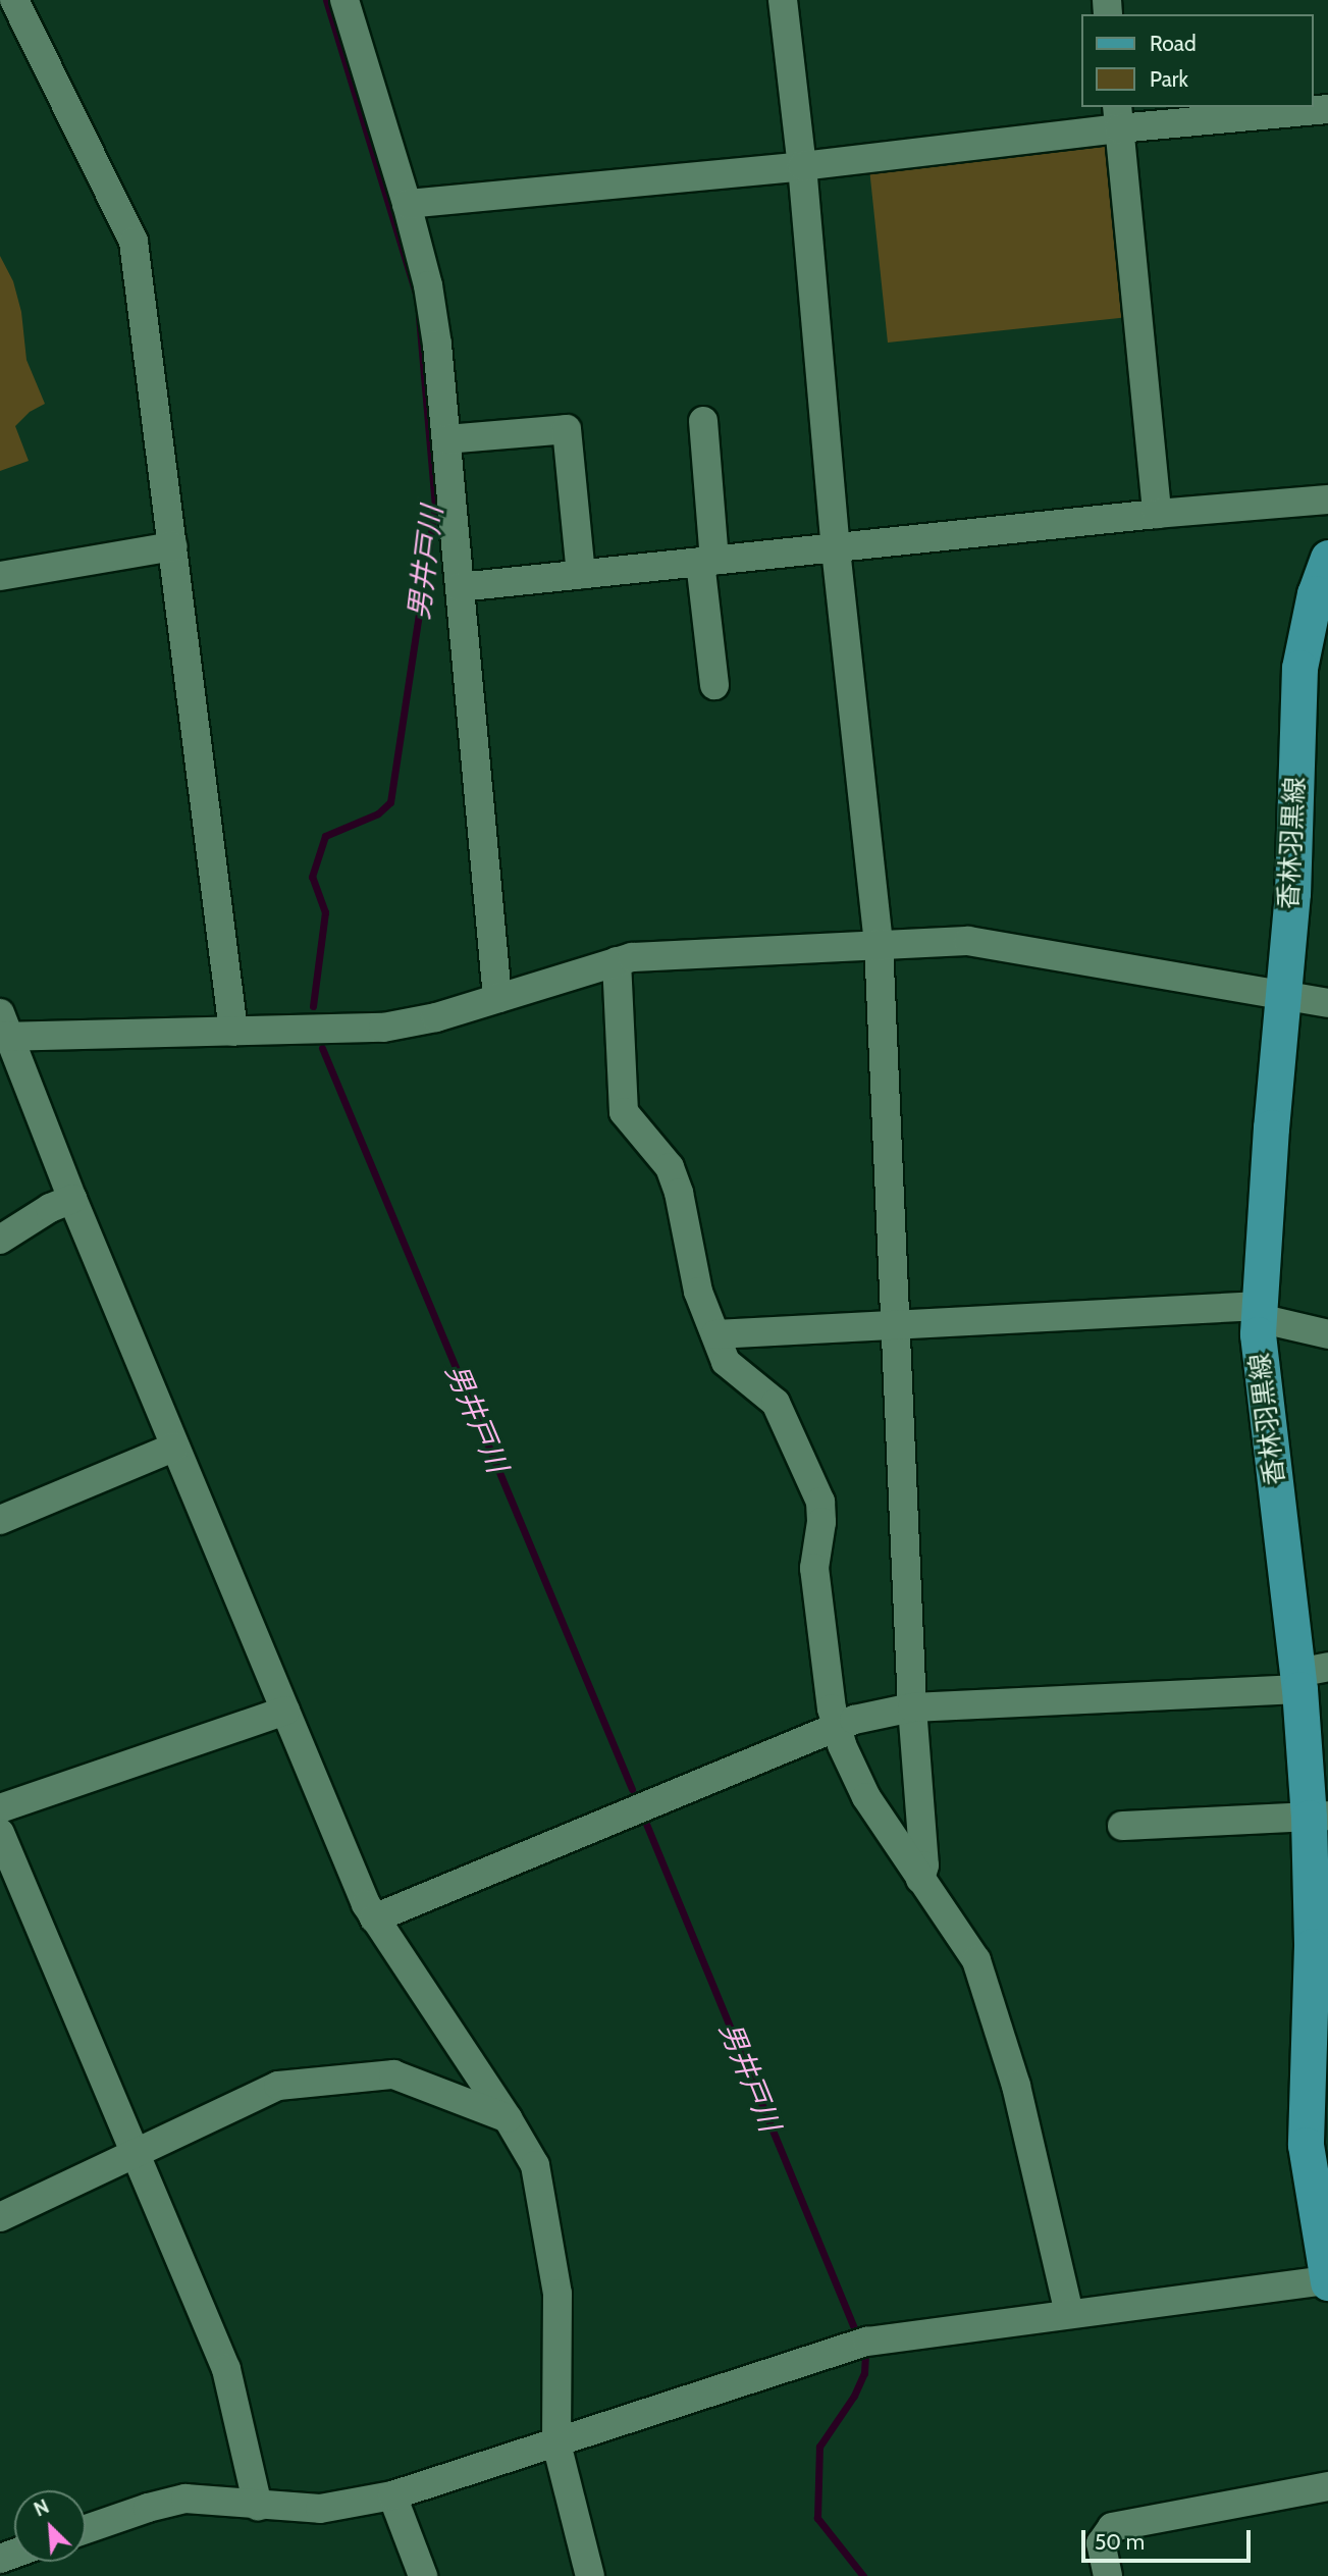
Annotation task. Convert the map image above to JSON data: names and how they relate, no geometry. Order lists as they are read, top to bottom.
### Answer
{
  "streets": {
    "main road": ["香林羽黒線"]
  },
  "water": ["男井戸川"],
  "legend": ["Road", "Park"],
  "scale_bar": "50 m",
  "north": "top left"
}
